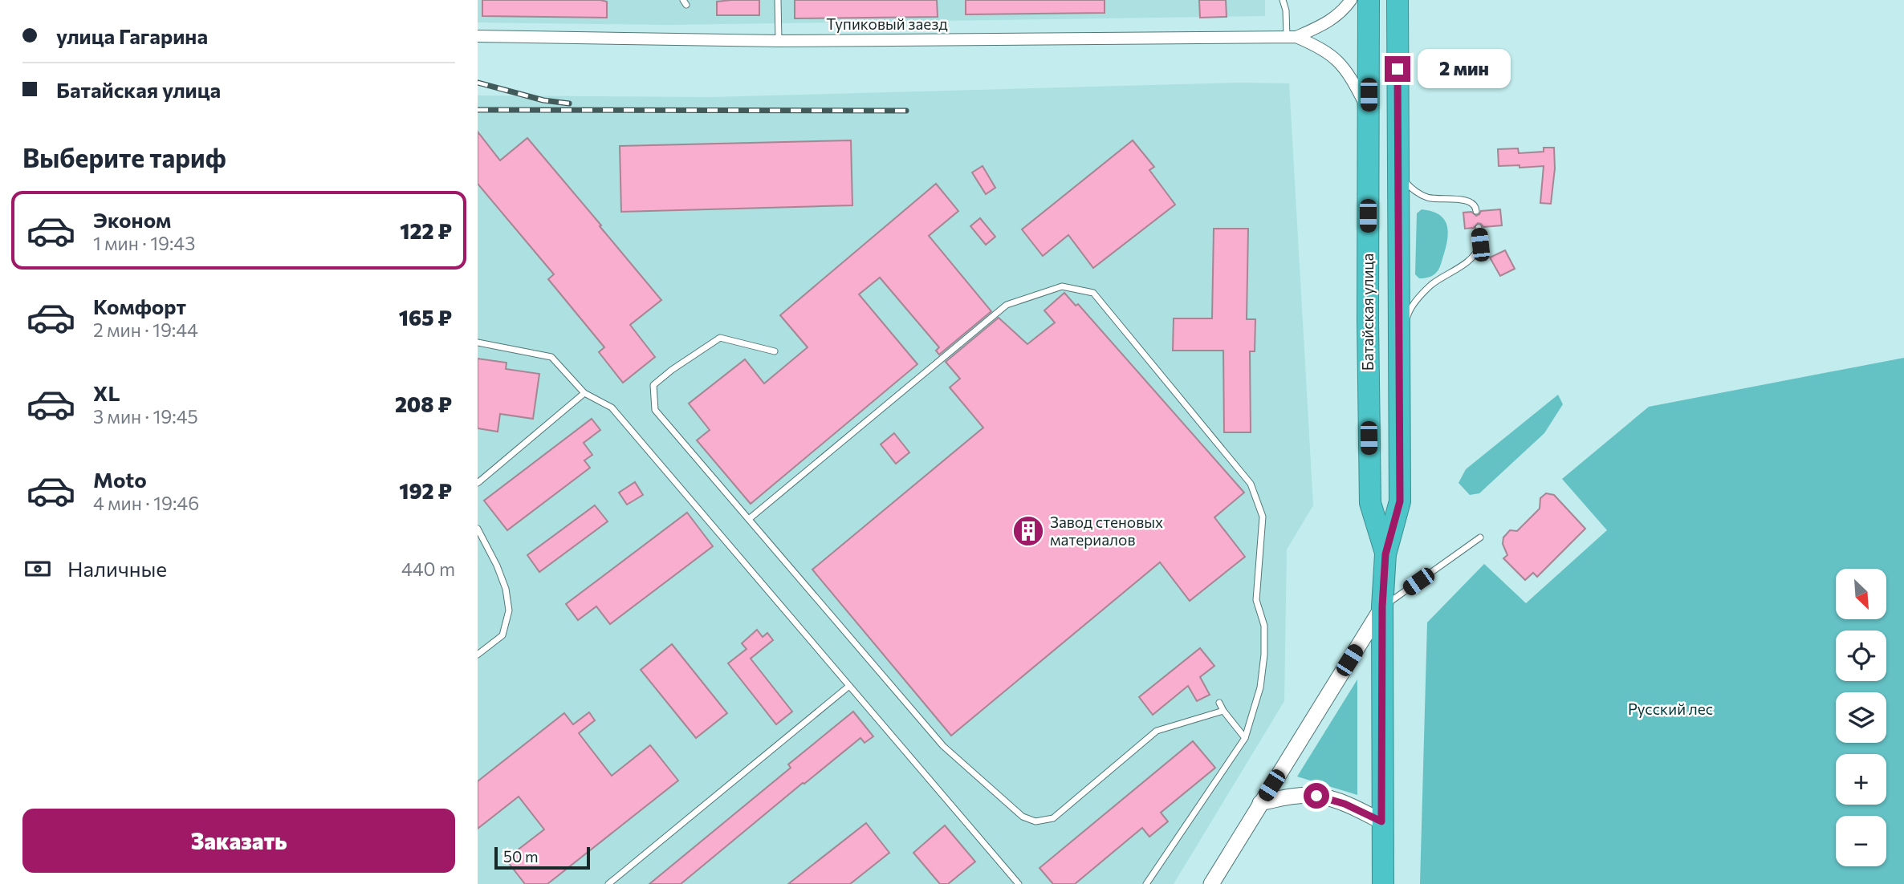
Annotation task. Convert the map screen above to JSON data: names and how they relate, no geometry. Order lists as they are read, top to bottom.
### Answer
{
  "streets": {
    "highway": ["Батайская улица"],
    "street": ["Тупиковый заезд"]
  },
  "parks": ["Русский лес"],
  "places": {
    "building": ["Завод стеновых материалов"]
  },
  "scale_bar": "50 m",
  "north": "bottom right",
  "page": {
    "banner": ["улица Гагарина", "Батайская улица"],
    "bubble": "2 мин",
    "heading": "Выберите тариф",
    "list": [
      {
        "name": "Эконом",
        "note": "1 мин · 19:43",
        "value": "122 ₽"
      },
      {
        "name": "Комфорт",
        "note": "2 мин · 19:44",
        "value": "165 ₽"
      },
      {
        "name": "XL",
        "note": "3 мин · 19:45",
        "value": "208 ₽"
      },
      {
        "name": "Moto",
        "note": "4 мин · 19:46",
        "value": "192 ₽"
      }
    ],
    "pay": ["Наличные", "440 m"],
    "map_buttons": ["+", "−"],
    "buttons": "Заказать",
    "scale": "50 m"
  }
}
